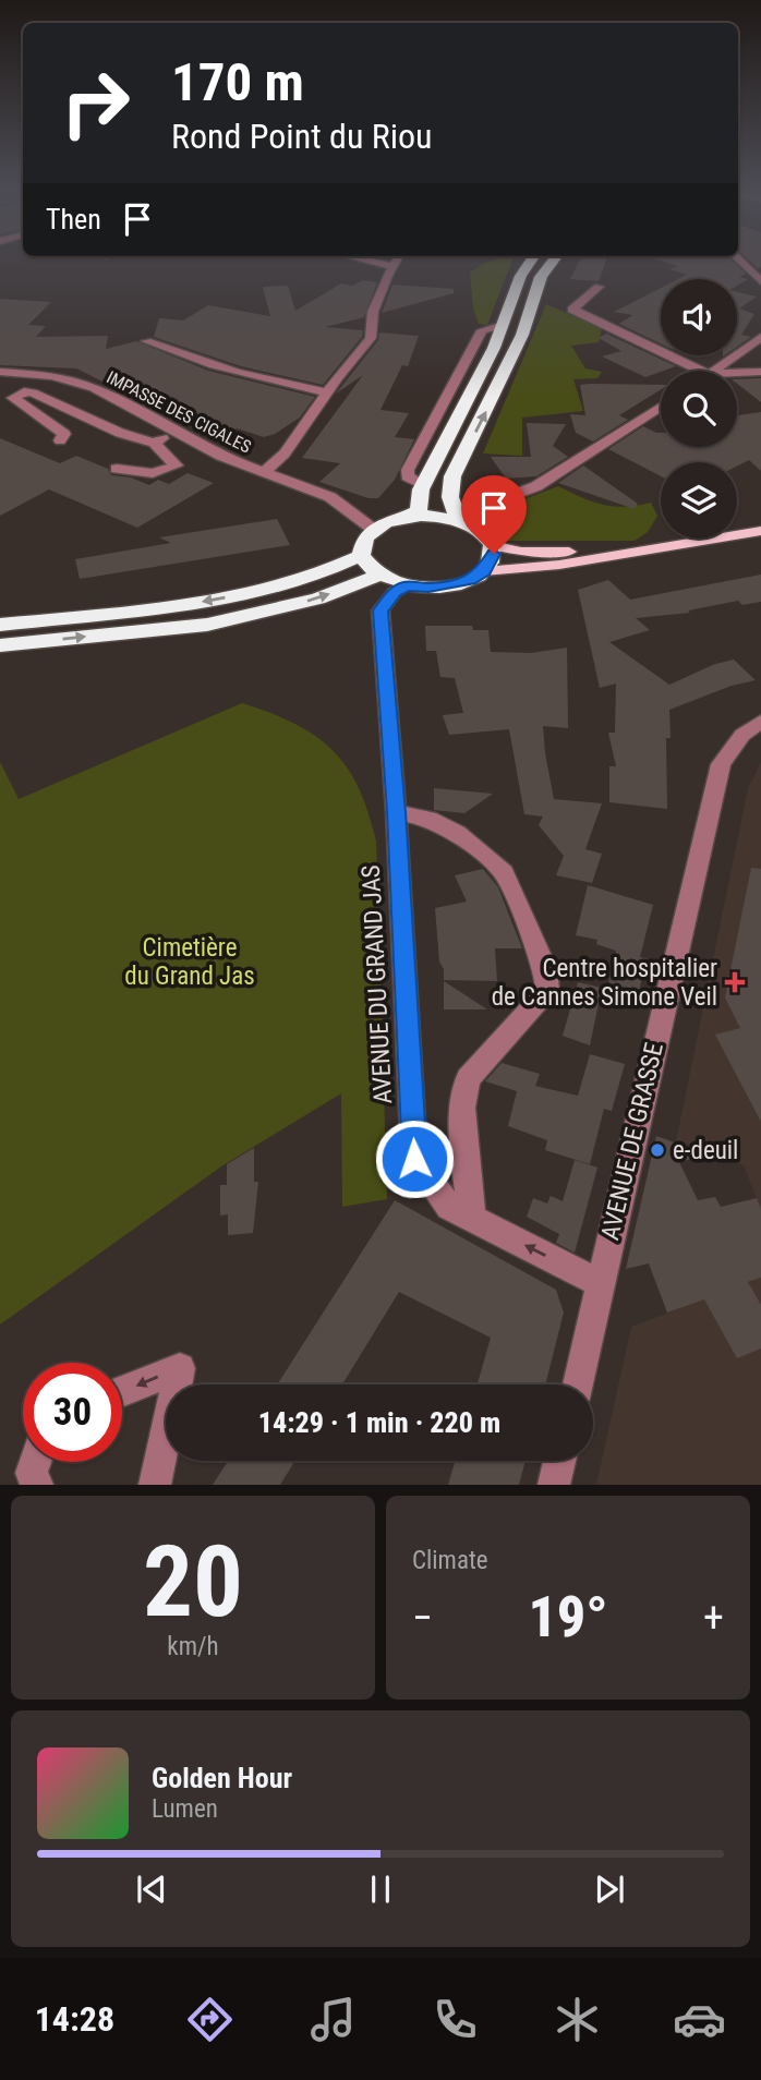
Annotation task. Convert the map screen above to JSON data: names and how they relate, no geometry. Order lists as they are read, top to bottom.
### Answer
{
  "streets": {
    "street": ["IMPASSE DES CIGALES", "AVENUE DU GRAND JAS", "AVENUE DE GRASSE"]
  },
  "crossings": [
    ["AVENUE DU GRAND JAS", "AVENUE DE GRASSE"]
  ],
  "parks": ["Cimetière du Grand Jas"],
  "places": {
    "health": ["Centre hospitalier de Cannes Simone Veil"],
    "other": ["e-deuil"]
  },
  "page": {
    "turn": ["170 m", "Rond Point du Riou"],
    "then": "Then",
    "limit": "30",
    "trip": "14:29 · 1 min · 220 m",
    "tile": [
      ["20", "km/h"],
      "Climate"
    ],
    "heat": ["−", "19°", "+"],
    "song": ["Golden Hour", "Lumen"],
    "tabs": "14:28"
  }
}
